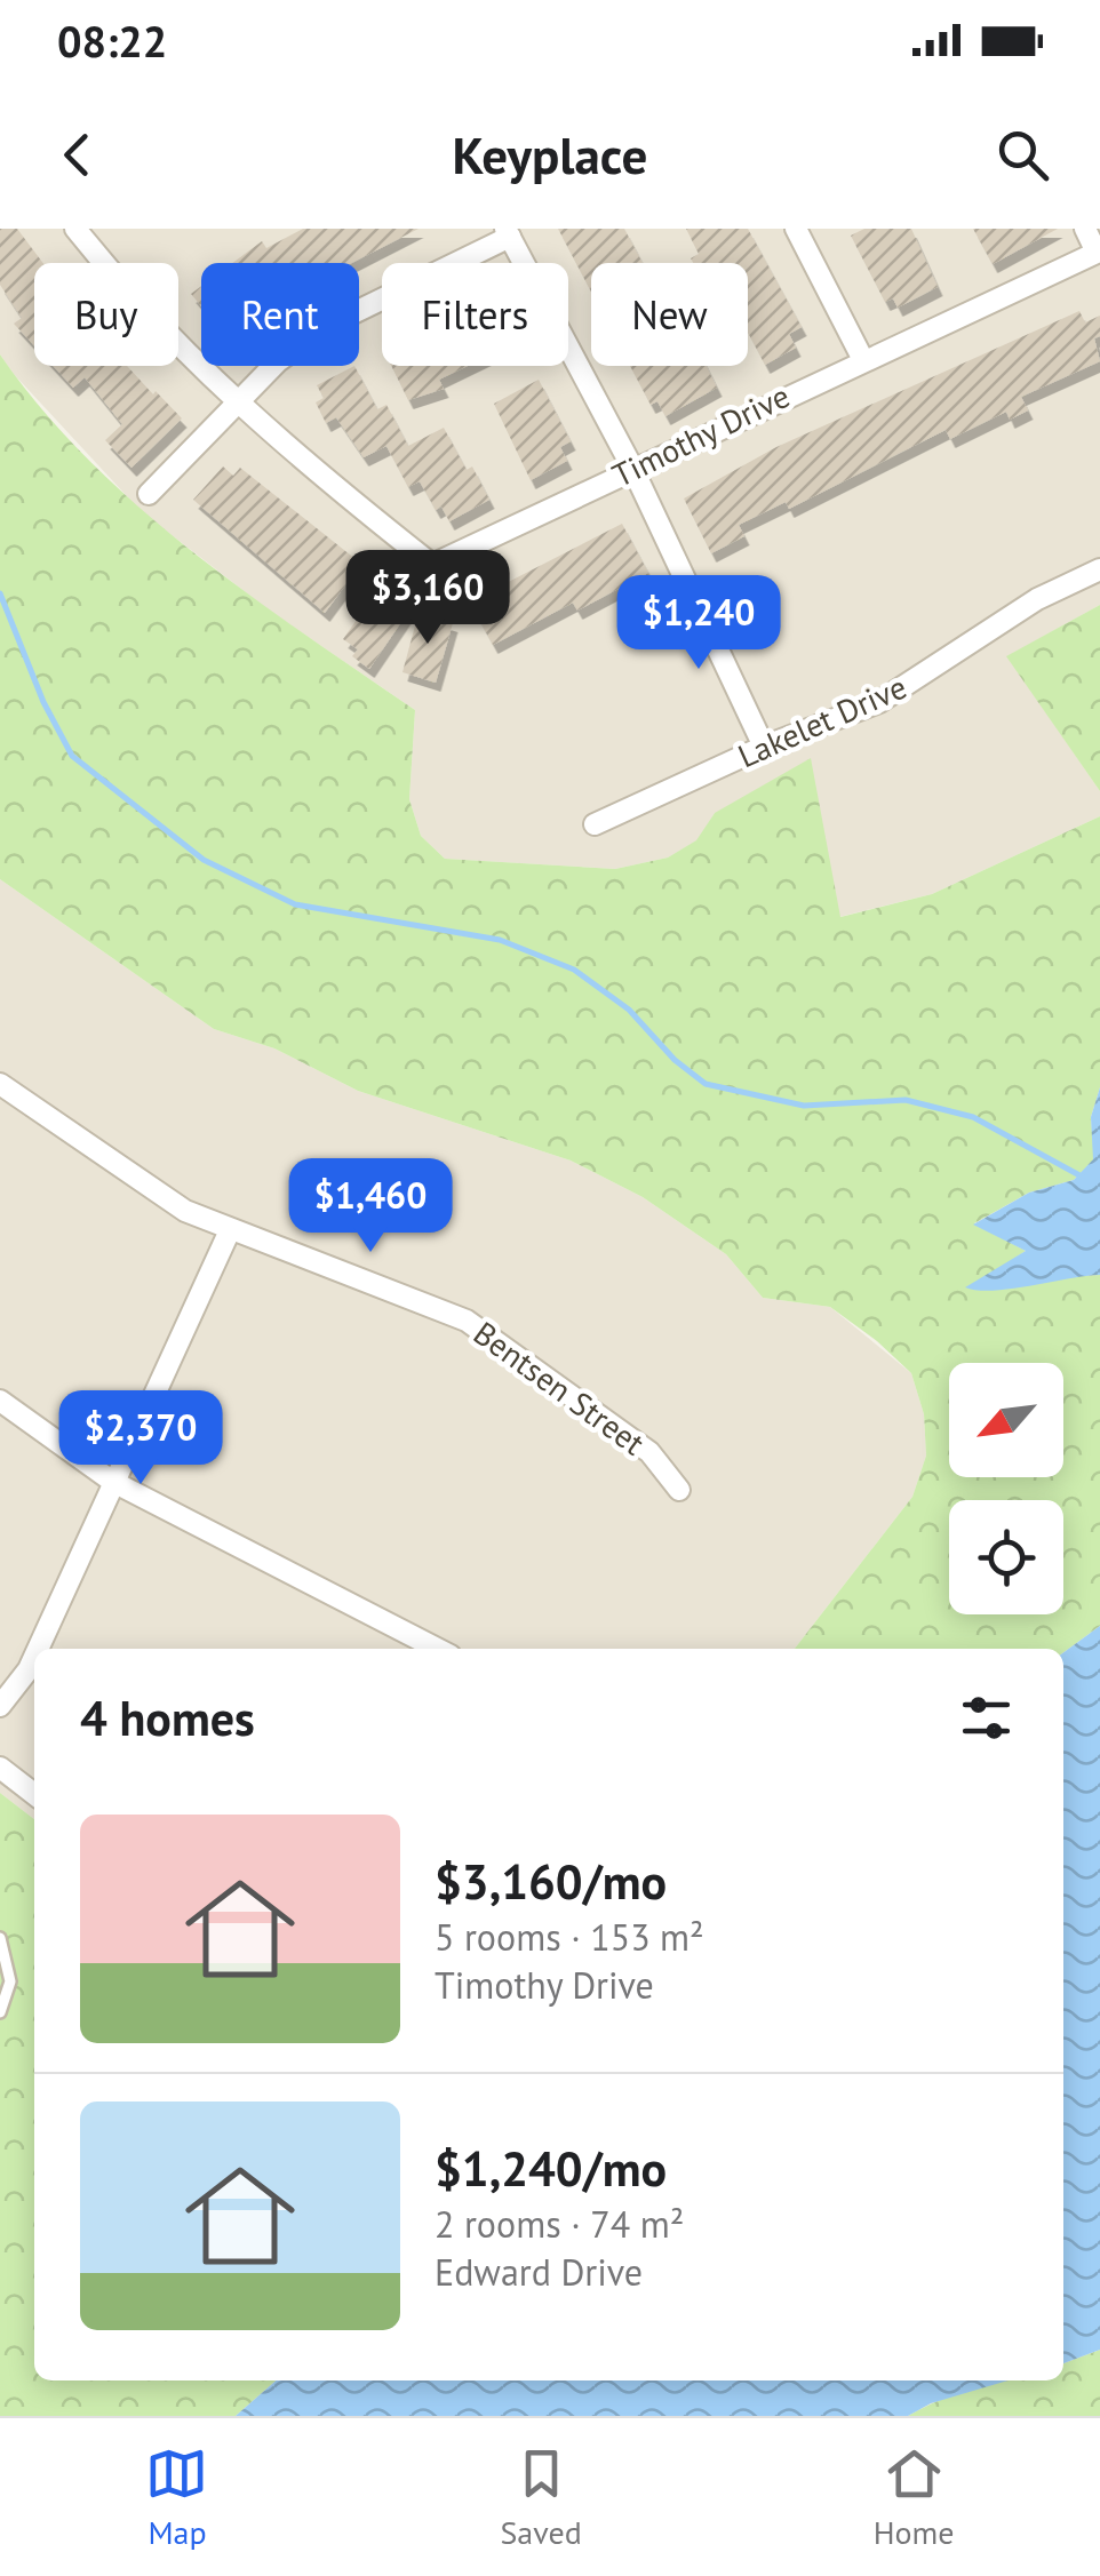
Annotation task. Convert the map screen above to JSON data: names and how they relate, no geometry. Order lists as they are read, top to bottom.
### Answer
{
  "streets": {
    "street": ["Timothy Drive", "Lakelet Drive", "Bentsen Street"]
  },
  "north": "bottom left",
  "page": {
    "status": "08:22",
    "header": "Keyplace",
    "chip": [
      "Buy",
      "Rent",
      "Filters",
      "New"
    ],
    "price": [
      "$3,160",
      "$1,240",
      "$1,460",
      "$2,370"
    ],
    "heading": "4 homes",
    "list": [
      {
        "name": "$3,160/mo",
        "note": "5 rooms · 153 m² · Timothy Drive"
      },
      {
        "name": "$1,240/mo",
        "note": "2 rooms · 74 m² · Edward Drive"
      }
    ],
    "tabs": ["Map", "Saved", "Home"]
  }
}
